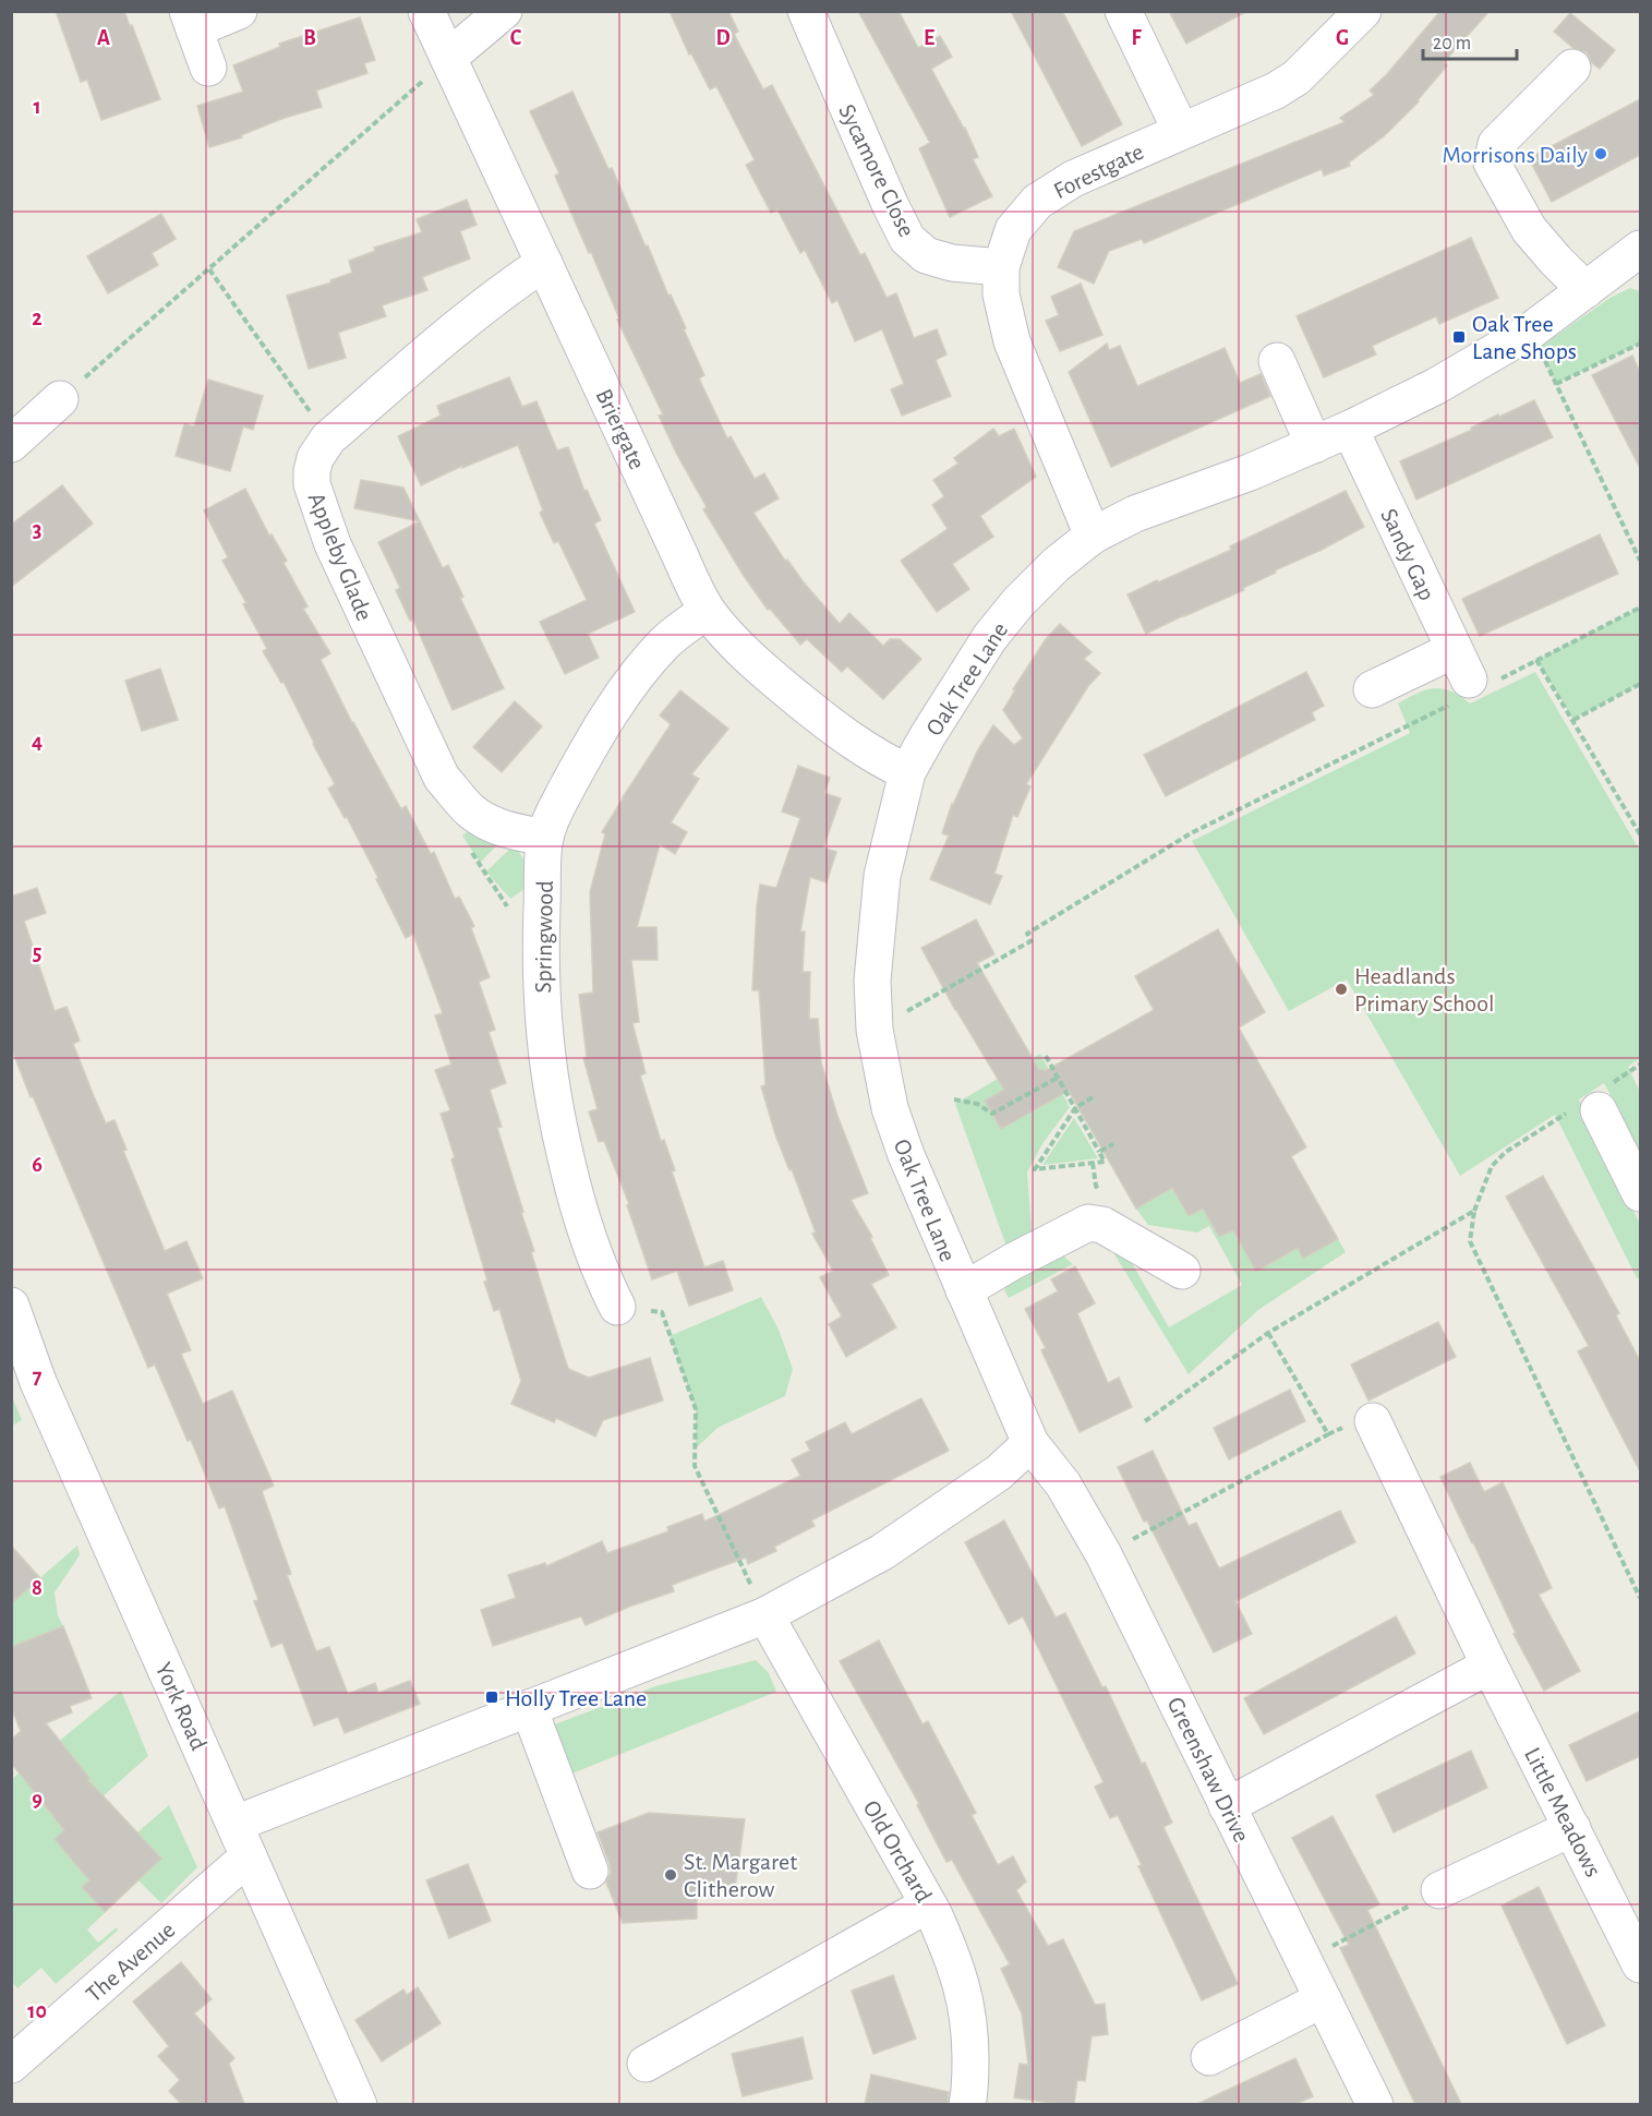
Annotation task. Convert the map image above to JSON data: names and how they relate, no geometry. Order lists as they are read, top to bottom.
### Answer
{
  "streets": {
    "street": [
      "Sycamore Close",
      "Forestgate",
      "Briergate",
      "Sandy Gap",
      "Appleby Glade",
      "Oak Tree Lane",
      "Springwood",
      "York Road",
      "Greenshaw Drive",
      "Little Meadows",
      "Old Orchard",
      "The Avenue"
    ]
  },
  "crossings": [
    ["Sycamore Close", "Forestgate"],
    ["Forestgate", "Oak Tree Lane"],
    ["Briergate", "Appleby Glade"],
    ["Briergate", "Oak Tree Lane"],
    ["Briergate", "Springwood"],
    ["Sandy Gap", "Oak Tree Lane"],
    ["Appleby Glade", "Springwood"],
    ["Oak Tree Lane", "Greenshaw Drive"],
    ["York Road", "The Avenue"]
  ],
  "places": {
    "other": ["Morrisons Daily", "Headlands Primary School", "St. Margaret Clitherow"],
    "transit": ["Oak Tree Lane Shops", "Holly Tree Lane"]
  },
  "scale_bar": "20 m",
  "grid": {
    "columns": [
      "A",
      "B",
      "C",
      "D",
      "E",
      "F",
      "G"
    ],
    "rows": [
      "1",
      "2",
      "3",
      "4",
      "5",
      "6",
      "7",
      "8",
      "9",
      "10"
    ]
  }
}
